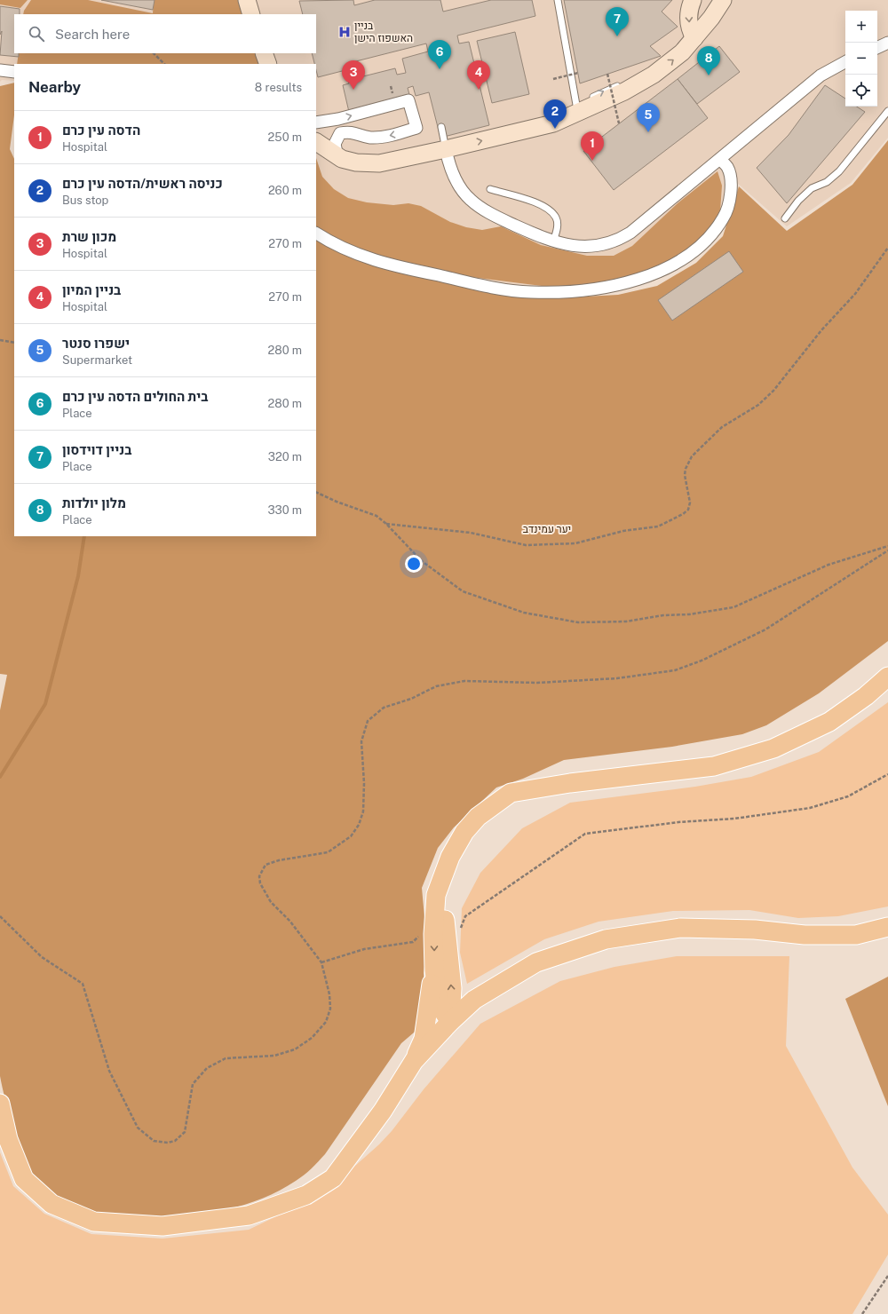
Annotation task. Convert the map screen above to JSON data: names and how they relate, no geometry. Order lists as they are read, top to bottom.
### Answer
{
  "parks": ["יער עמינדב"],
  "places": {
    "hospital": ["בניין האשפוז הישן"]
  },
  "page": {
    "pins": [
      "7",
      "6",
      "8",
      "3",
      "4",
      "2",
      "5",
      "1"
    ],
    "map_buttons": ["+", "−"],
    "search": "Search here",
    "heading": ["Nearby", "8 results"],
    "list": [
      {
        "mark": "1",
        "name": "הדסה עין כרם",
        "note": "Hospital",
        "value": "250 m"
      },
      {
        "mark": "2",
        "name": "כניסה ראשית/הדסה עין כרם",
        "note": "Bus stop",
        "value": "260 m"
      },
      {
        "mark": "3",
        "name": "מכון שרת",
        "note": "Hospital",
        "value": "270 m"
      },
      {
        "mark": "4",
        "name": "בניין המיון",
        "note": "Hospital",
        "value": "270 m"
      },
      {
        "mark": "5",
        "name": "ישפרו סנטר",
        "note": "Supermarket",
        "value": "280 m"
      },
      {
        "mark": "6",
        "name": "בית החולים הדסה עין כרם",
        "note": "Place",
        "value": "280 m"
      },
      {
        "mark": "7",
        "name": "בניין דוידסון",
        "note": "Place",
        "value": "320 m"
      },
      {
        "mark": "8",
        "name": "מלון יולדות",
        "note": "Place",
        "value": "330 m"
      }
    ]
  }
}
